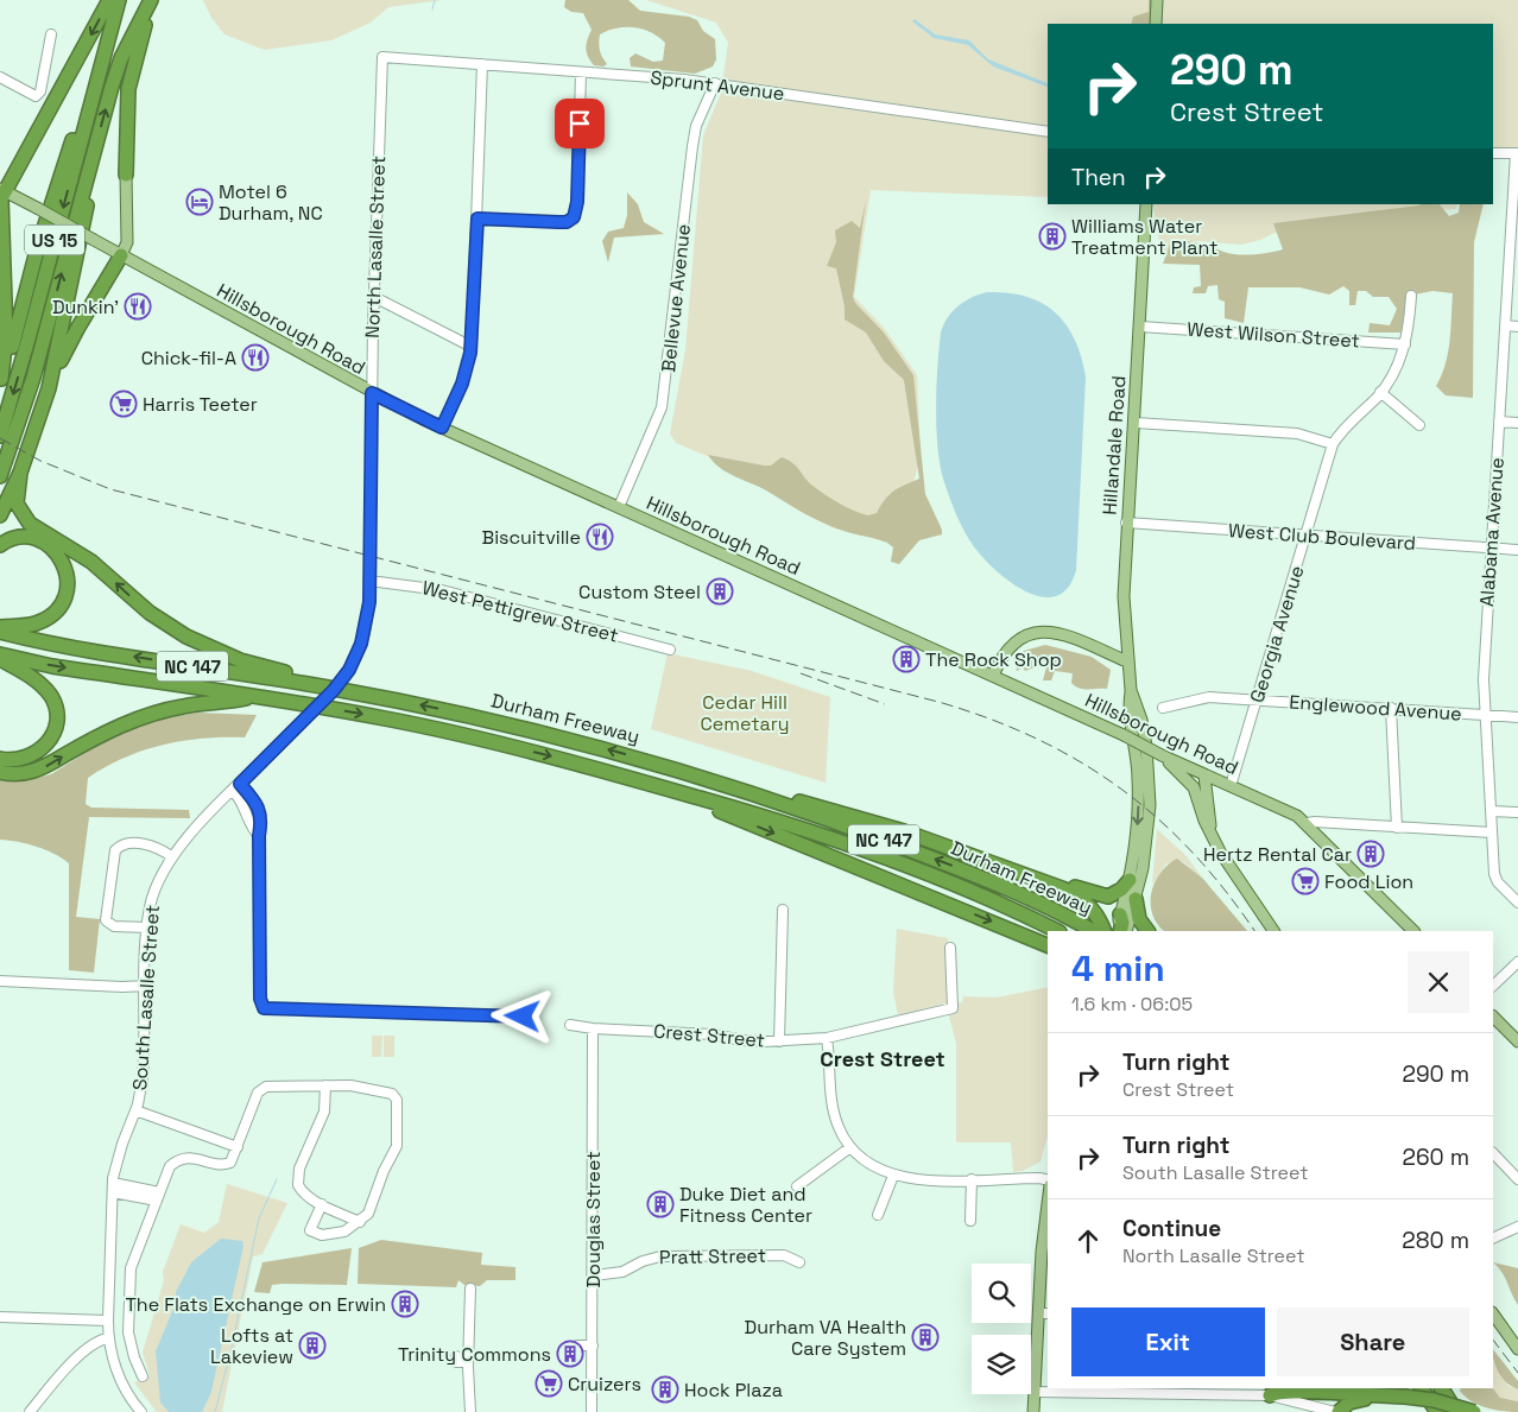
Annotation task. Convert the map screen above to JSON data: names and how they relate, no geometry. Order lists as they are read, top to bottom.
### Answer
{
  "streets": {
    "highway": ["US 15", "NC 147", "Durham Freeway"],
    "main road": ["Hillsborough Road", "Hillandale Road"],
    "street": [
      "Sprunt Avenue",
      "North Lasalle Street",
      "Bellevue Avenue",
      "West Wilson Street",
      "Alabama Avenue",
      "West Club Boulevard",
      "West Pettigrew Street",
      "Georgia Avenue",
      "Englewood Avenue",
      "South Lasalle Street",
      "Crest Street",
      "Douglas Street",
      "Pratt Street"
    ]
  },
  "crossings": [
    ["Sprunt Avenue", "North Lasalle Street"],
    ["Sprunt Avenue", "Bellevue Avenue"],
    ["North Lasalle Street", "Hillsborough Road"],
    ["North Lasalle Street", "West Pettigrew Street"],
    ["North Lasalle Street", "South Lasalle Street"],
    ["Bellevue Avenue", "Hillsborough Road"],
    ["Hillsborough Road", "Georgia Avenue"],
    ["West Wilson Street", "Hillandale Road"],
    ["West Wilson Street", "Georgia Avenue"],
    ["Hillandale Road", "West Club Boulevard"],
    ["Alabama Avenue", "West Club Boulevard"],
    ["Alabama Avenue", "Englewood Avenue"],
    ["West Club Boulevard", "Georgia Avenue"],
    ["West Pettigrew Street", "South Lasalle Street"],
    ["Georgia Avenue", "Englewood Avenue"],
    ["Crest Street", "Douglas Street"],
    ["Douglas Street", "Pratt Street"]
  ],
  "districts": ["Crest Street"],
  "parks": ["Cedar Hill Cemetary"],
  "places": {
    "hotel": ["Motel 6 Durham, NC"],
    "building": [
      "Williams Water Treatment Plant",
      "Custom Steel",
      "The Rock Shop",
      "Hertz Rental Car",
      "Duke Diet and Fitness Center",
      "The Flats Exchange on Erwin",
      "Durham VA Health Care System",
      "Lofts at Lakeview",
      "Trinity Commons",
      "Hock Plaza"
    ],
    "restaurant": ["Dunkin'", "Chick-fil-A", "Biscuitville"],
    "supermarket": ["Harris Teeter", "Food Lion", "Cruizers"]
  },
  "page": {
    "turn": ["290 m", "Crest Street"],
    "then": "Then",
    "heading": ["4 min", "1.6 km · 06:05"],
    "list": [
      {
        "name": "Turn right",
        "note": "Crest Street",
        "value": "290 m"
      },
      {
        "name": "Turn right",
        "note": "South Lasalle Street",
        "value": "260 m"
      },
      {
        "name": "Continue",
        "note": "North Lasalle Street",
        "value": "280 m"
      }
    ],
    "buttons": ["Exit", "Share"]
  }
}
